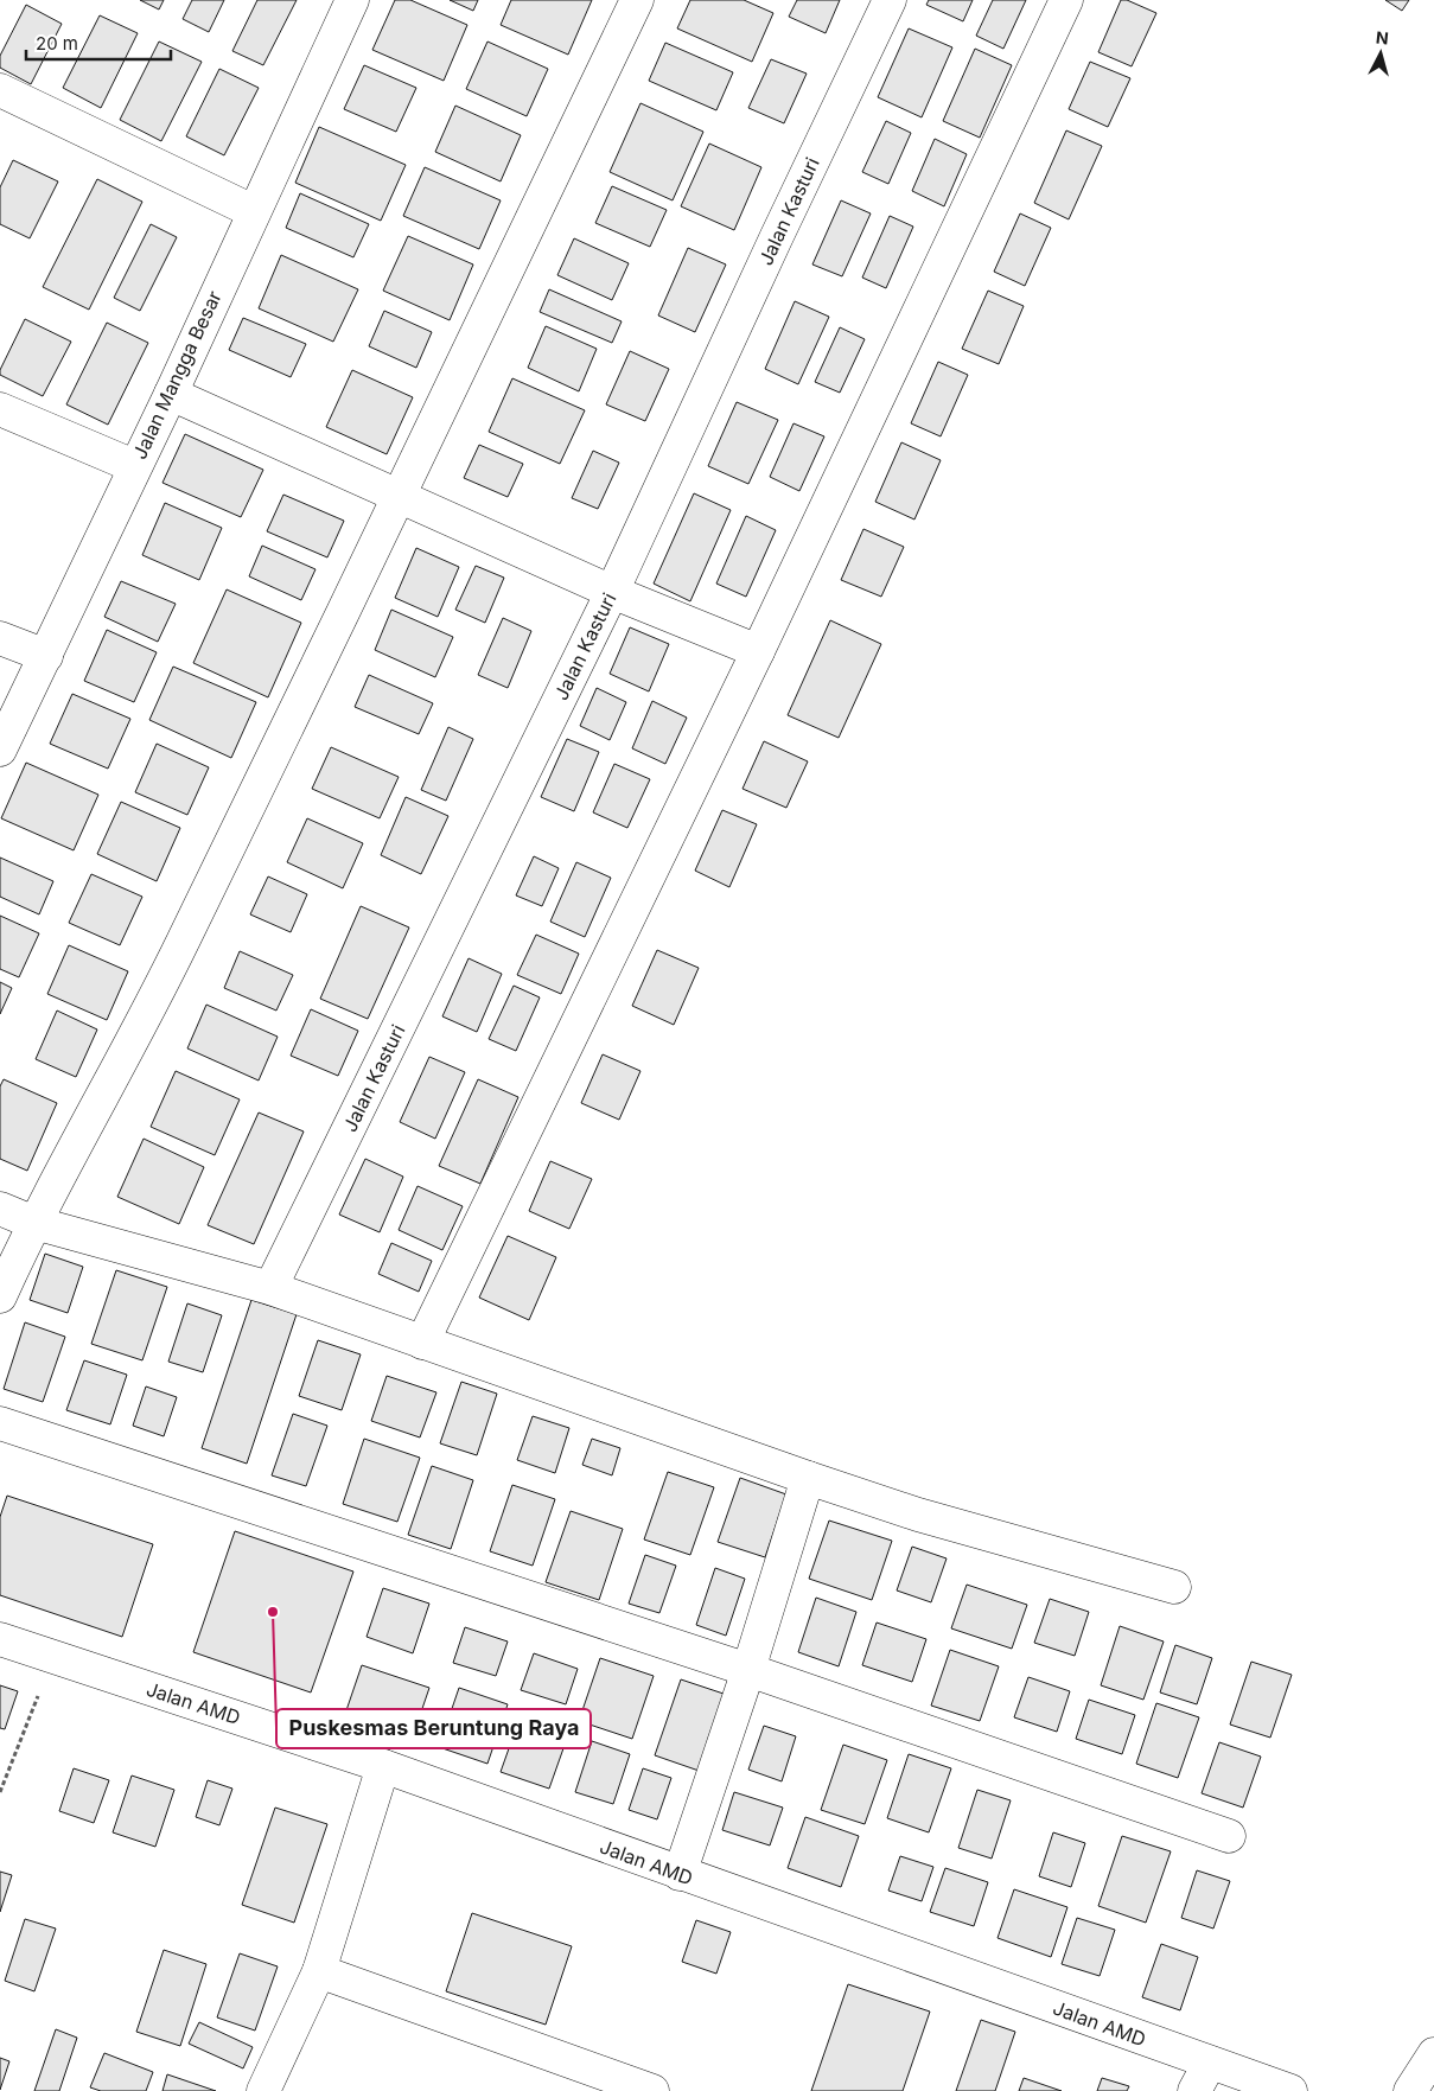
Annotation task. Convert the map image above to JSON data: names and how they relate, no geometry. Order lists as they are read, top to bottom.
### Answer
{
  "streets": {
    "street": ["Jalan Kasturi", "Jalan Mangga Besar", "Jalan AMD"]
  },
  "places": ["Puskesmas Beruntung Raya"],
  "scale_bar": "20 m",
  "north": "top"
}
